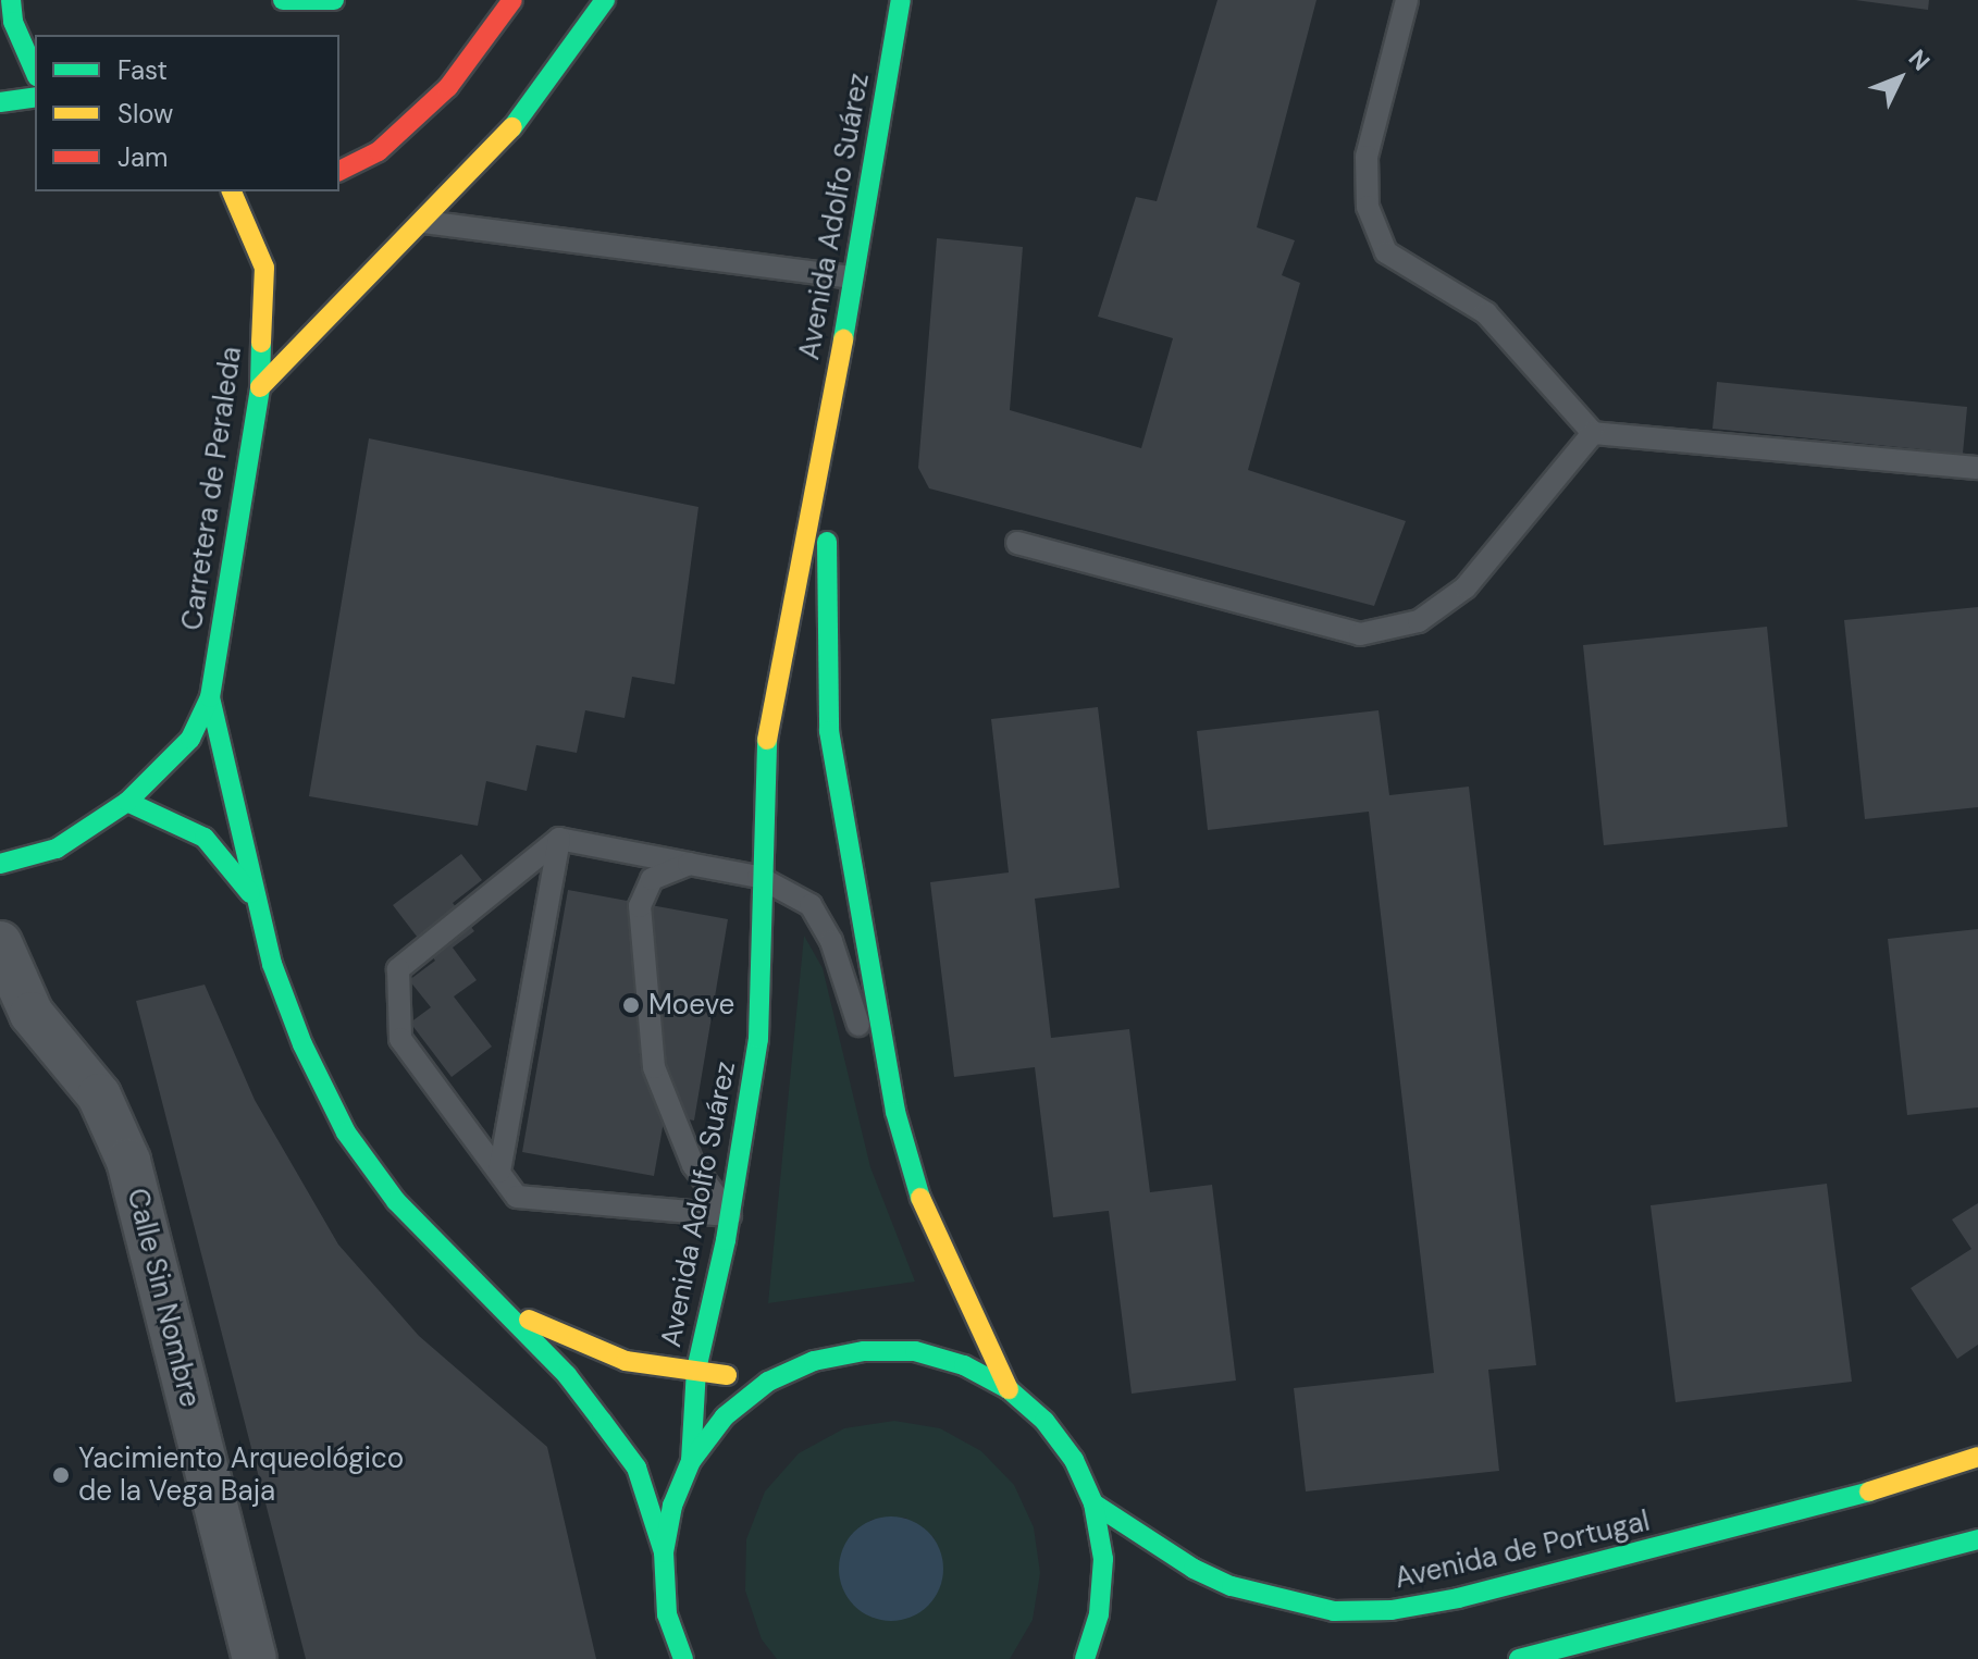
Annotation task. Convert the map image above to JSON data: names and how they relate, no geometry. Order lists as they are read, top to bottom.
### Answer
{
  "streets": {
    "main road": ["Avenida Adolfo Suárez", "Carretera de Peraleda", "Avenida de Portugal"],
    "street": ["Calle Sin Nombre"]
  },
  "crossings": [
    ["Avenida Adolfo Suárez", "Carretera de Peraleda"]
  ],
  "places": ["Moeve", "Yacimiento Arqueológico de la Vega Baja"],
  "legend": ["Fast", "Slow", "Jam"],
  "north": "top right"
}
